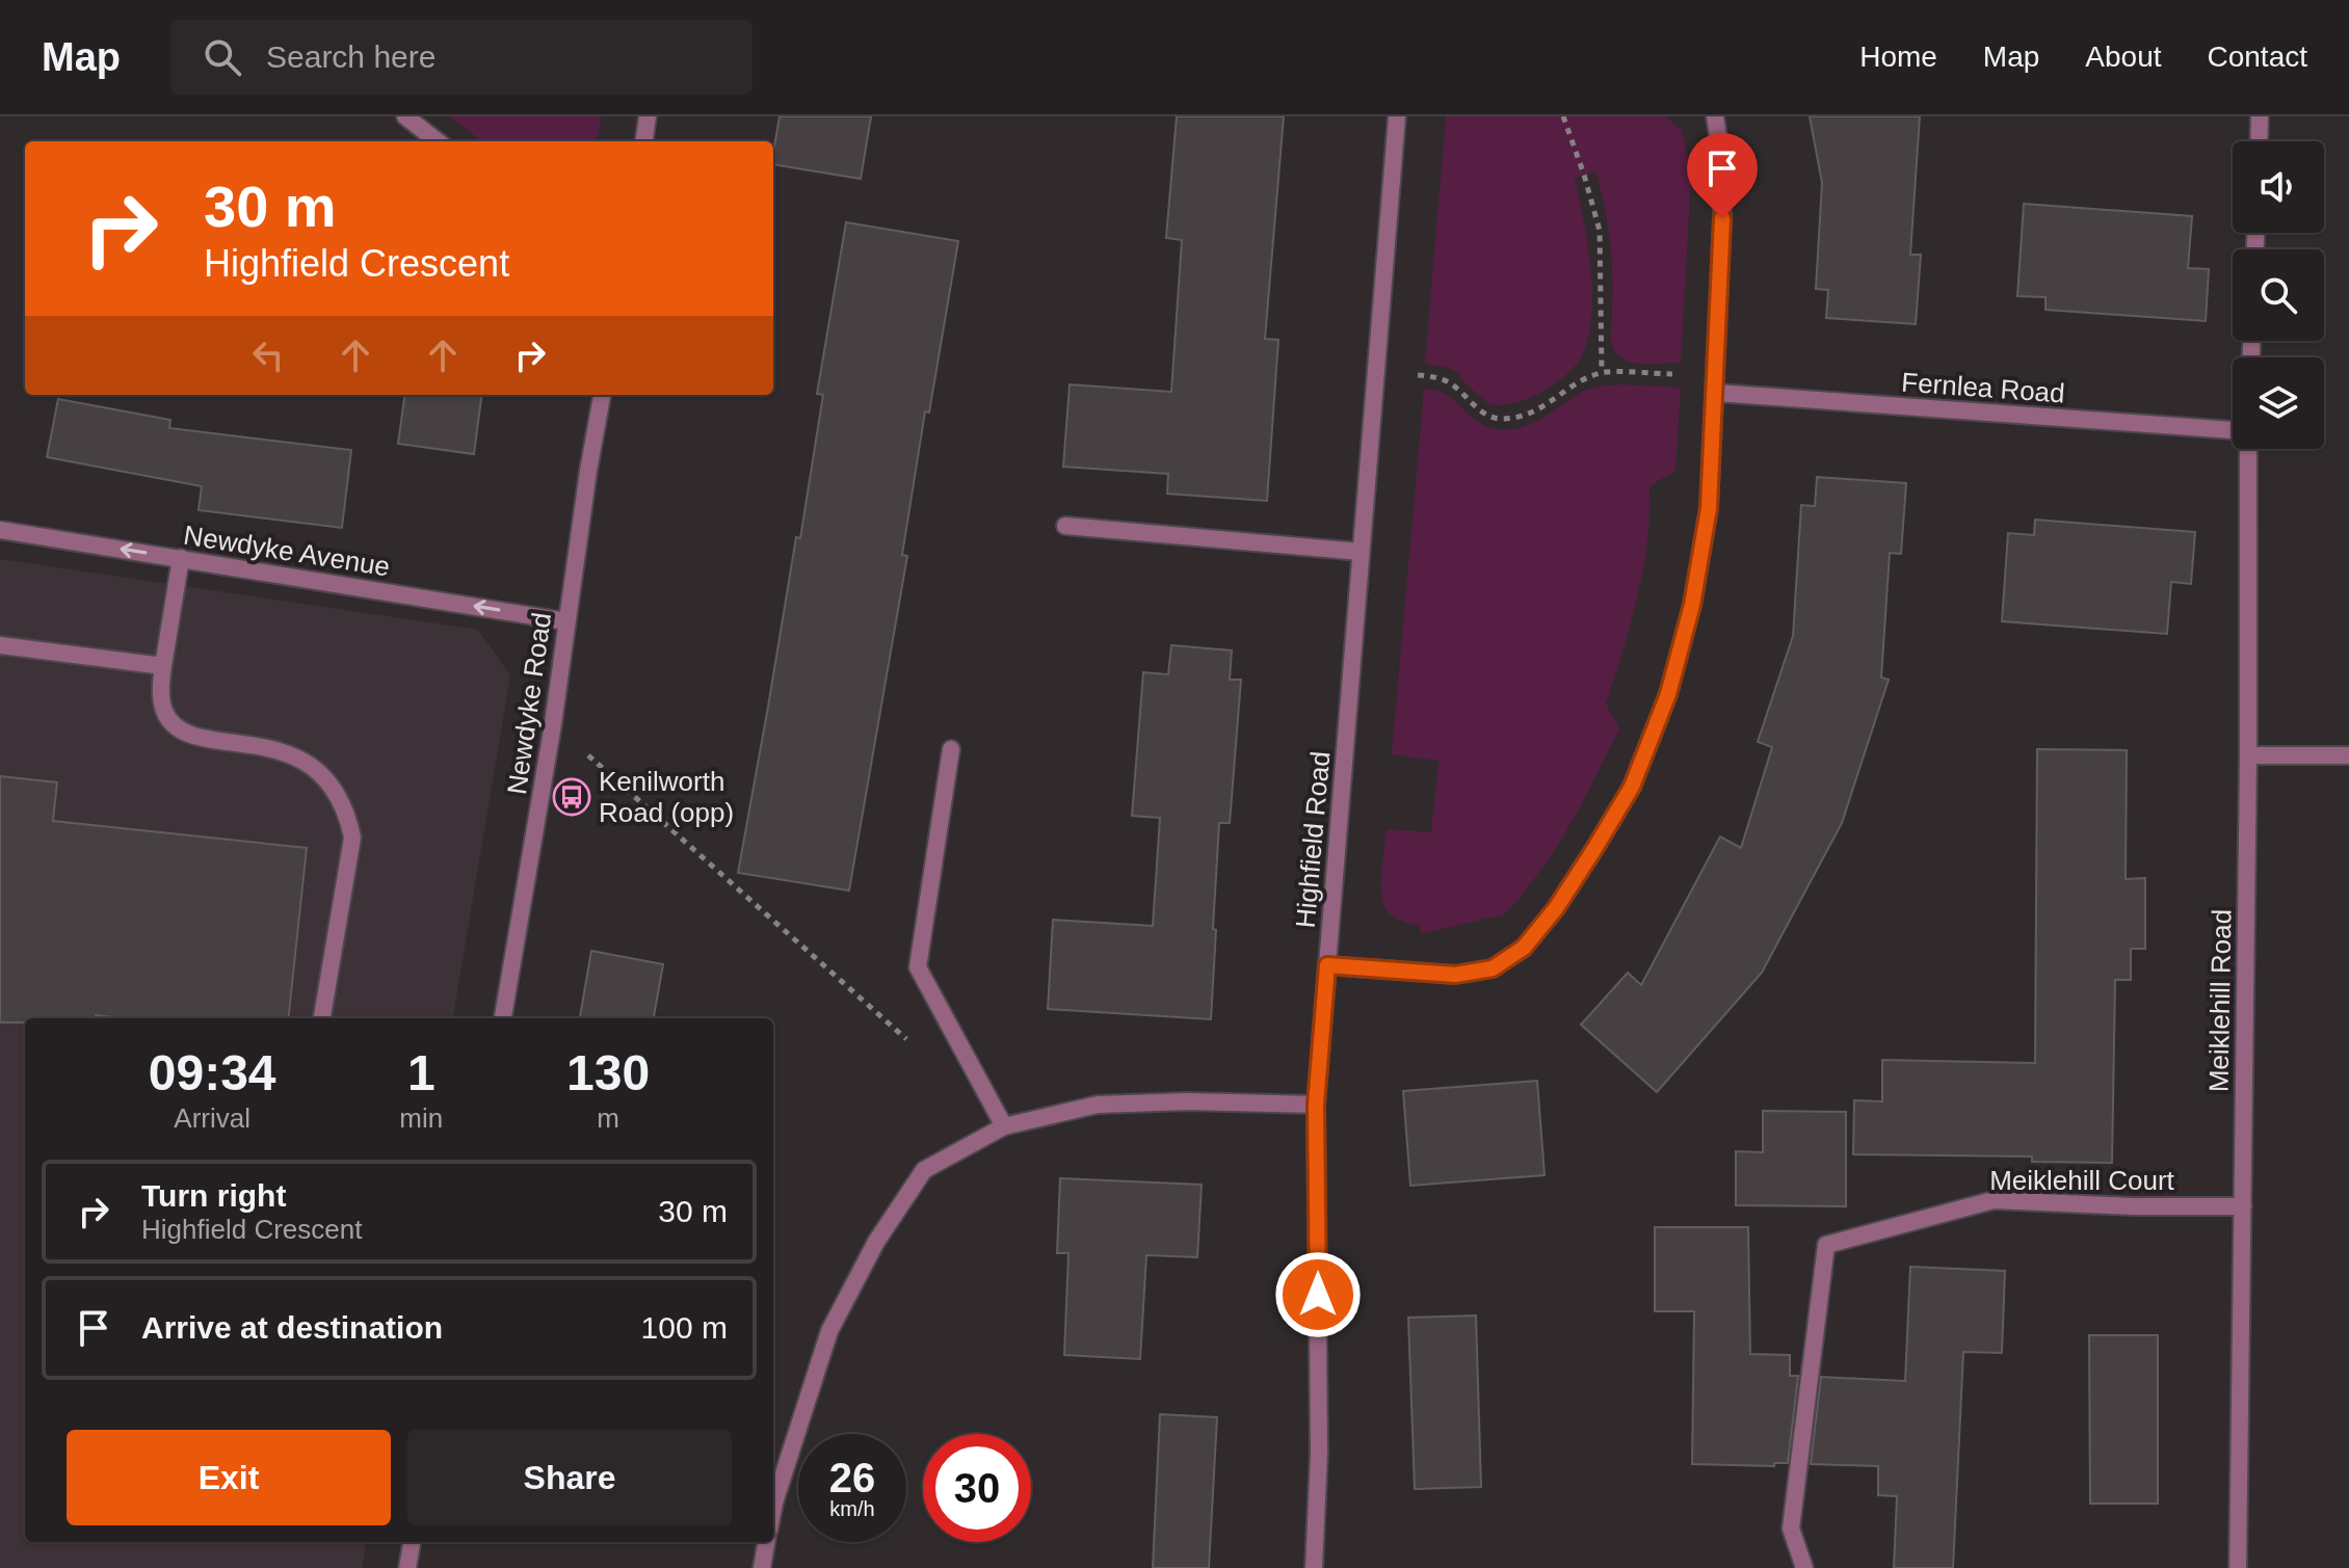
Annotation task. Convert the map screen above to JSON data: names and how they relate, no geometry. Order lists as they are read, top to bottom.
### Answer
{
  "streets": {
    "street": [
      "Fernlea Road",
      "Newdyke Avenue",
      "Newdyke Road",
      "Highfield Road",
      "Meiklehill Road",
      "Meiklehill Court"
    ]
  },
  "crossings": [
    ["Newdyke Avenue", "Newdyke Road"],
    ["Meiklehill Road", "Meiklehill Court"]
  ],
  "one_way": ["Newdyke Avenue"],
  "places": {
    "bus stop": ["Kenilworth Road (opp)"]
  },
  "page": {
    "header": "Map",
    "search": "Search here",
    "nav": [
      "Home",
      "Map",
      "About",
      "Contact"
    ],
    "turn": ["30 m", "Highfield Crescent"],
    "eta": [
      "09:34",
      "Arrival",
      "1",
      "min",
      "130",
      "m"
    ],
    "list": [
      {
        "name": "Turn right",
        "note": "Highfield Crescent",
        "value": "30 m"
      },
      {
        "name": "Arrive at destination",
        "value": "100 m"
      }
    ],
    "buttons": ["Exit", "Share"],
    "speed": "26 km/h",
    "limit": "30"
  }
}
